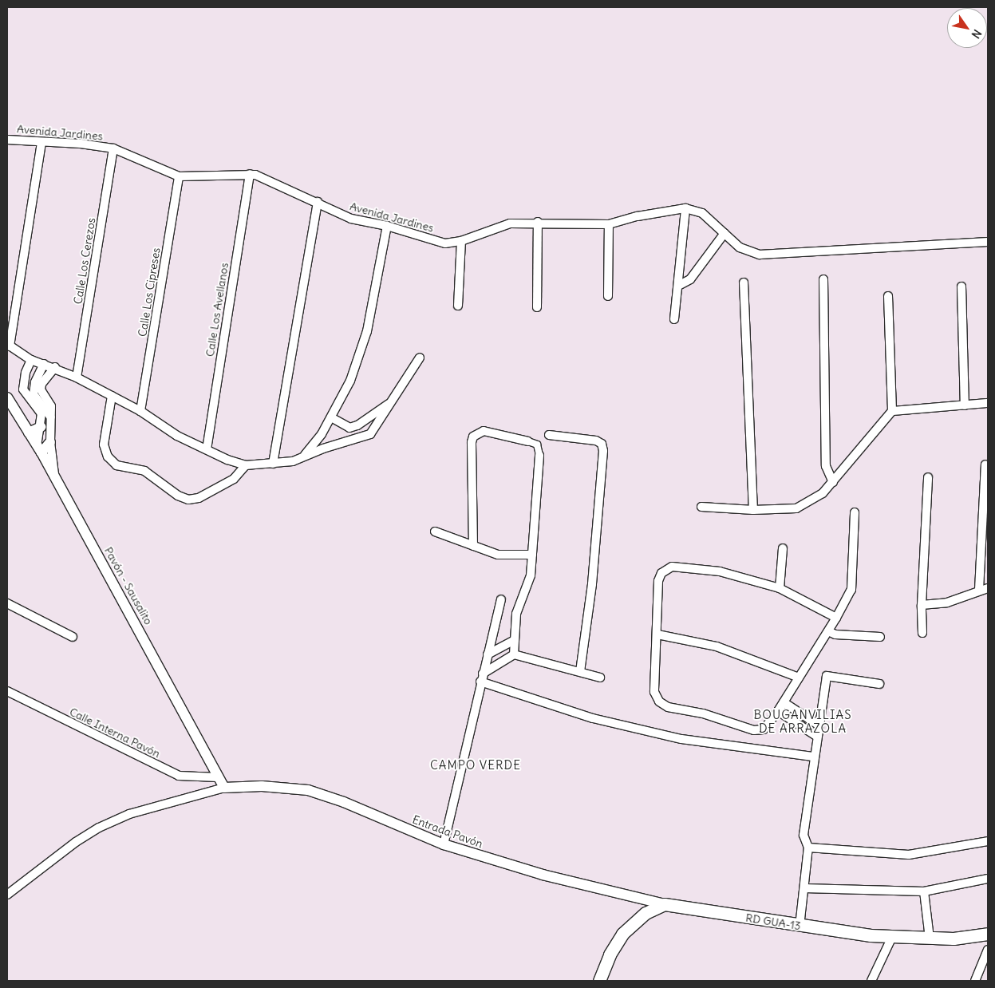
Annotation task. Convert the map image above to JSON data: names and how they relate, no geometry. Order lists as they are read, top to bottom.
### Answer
{
  "streets": {
    "main road": ["RD GUA-13"],
    "street": [
      "Avenida Jardines",
      "Calle Los Cerezos",
      "Calle Los Cipreses",
      "Calle Los Avellanos",
      "Pavón - Sausalito",
      "Calle Interna Pavón",
      "Entrada Pavón"
    ]
  },
  "crossings": [
    ["Avenida Jardines", "Calle Los Cerezos"],
    ["Avenida Jardines", "Calle Los Cipreses"],
    ["Avenida Jardines", "Calle Los Avellanos"],
    ["Pavón - Sausalito", "Calle Interna Pavón"],
    ["Pavón - Sausalito", "Entrada Pavón"],
    ["Entrada Pavón", "RD GUA-13"]
  ],
  "districts": ["BOUGANVILIAS DE ARRAZOLA", "CAMPO VERDE"],
  "north": "bottom right"
}
